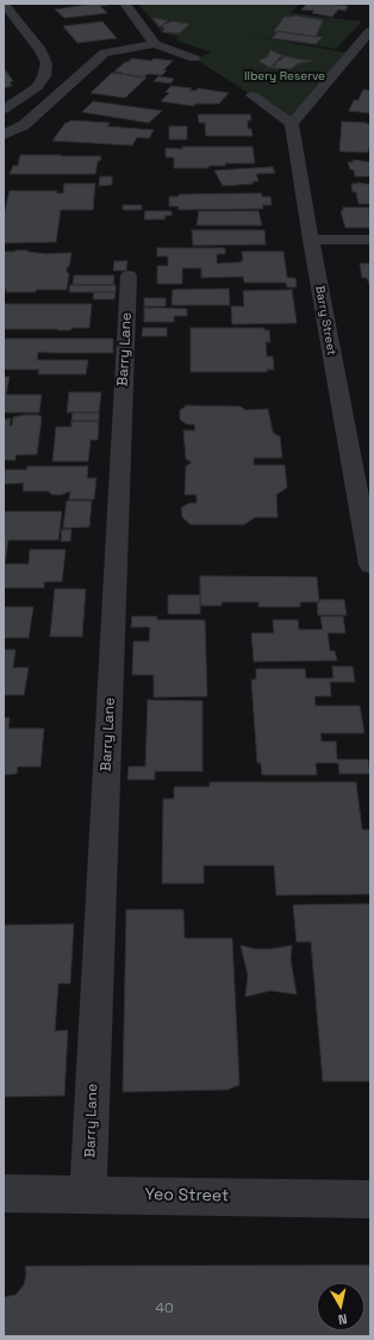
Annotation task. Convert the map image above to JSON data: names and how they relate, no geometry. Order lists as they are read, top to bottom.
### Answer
{
  "streets": {
    "street": ["Barry Street", "Barry Lane", "Yeo Street"]
  },
  "crossings": [
    ["Barry Lane", "Yeo Street"]
  ],
  "parks": ["Ilbery Reserve"],
  "house_numbers": ["40"],
  "north": "bottom"
}
